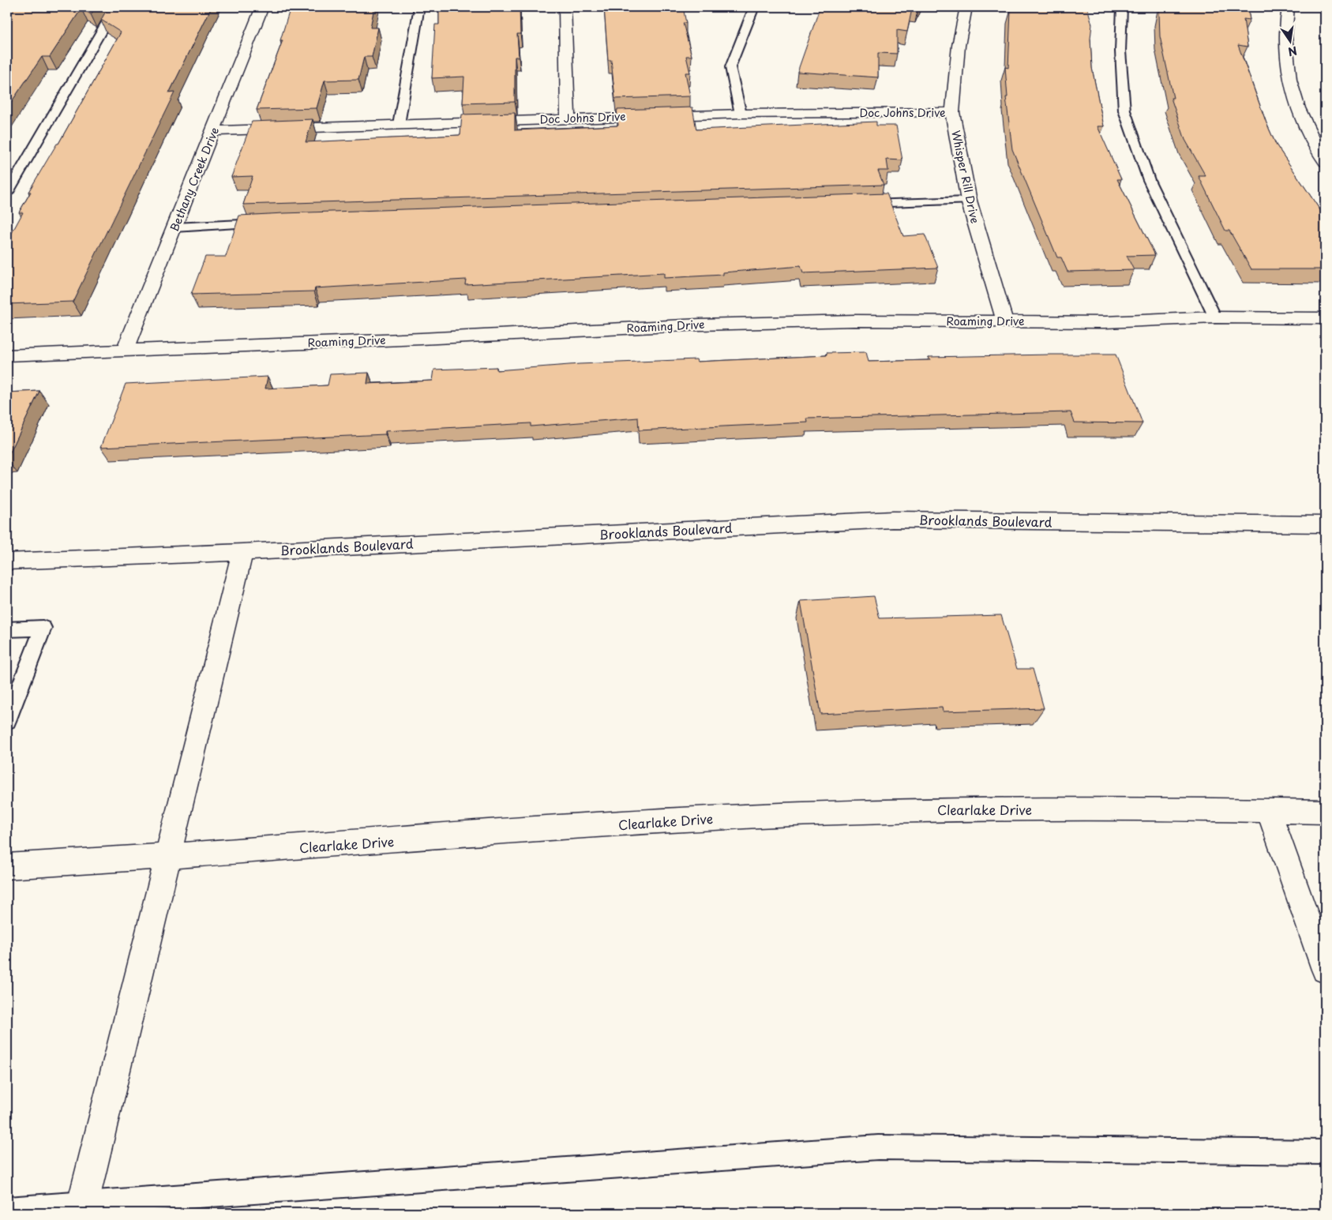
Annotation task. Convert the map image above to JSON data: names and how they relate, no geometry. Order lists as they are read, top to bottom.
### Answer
{
  "streets": {
    "street": [
      "Doc Johns Drive",
      "Whisper Rill Drive",
      "Bethany Creek Drive",
      "Roaming Drive",
      "Brooklands Boulevard",
      "Clearlake Drive"
    ]
  },
  "crossings": [
    ["Doc Johns Drive", "Whisper Rill Drive"],
    ["Doc Johns Drive", "Bethany Creek Drive"],
    ["Whisper Rill Drive", "Roaming Drive"],
    ["Bethany Creek Drive", "Roaming Drive"]
  ],
  "north": "bottom"
}
